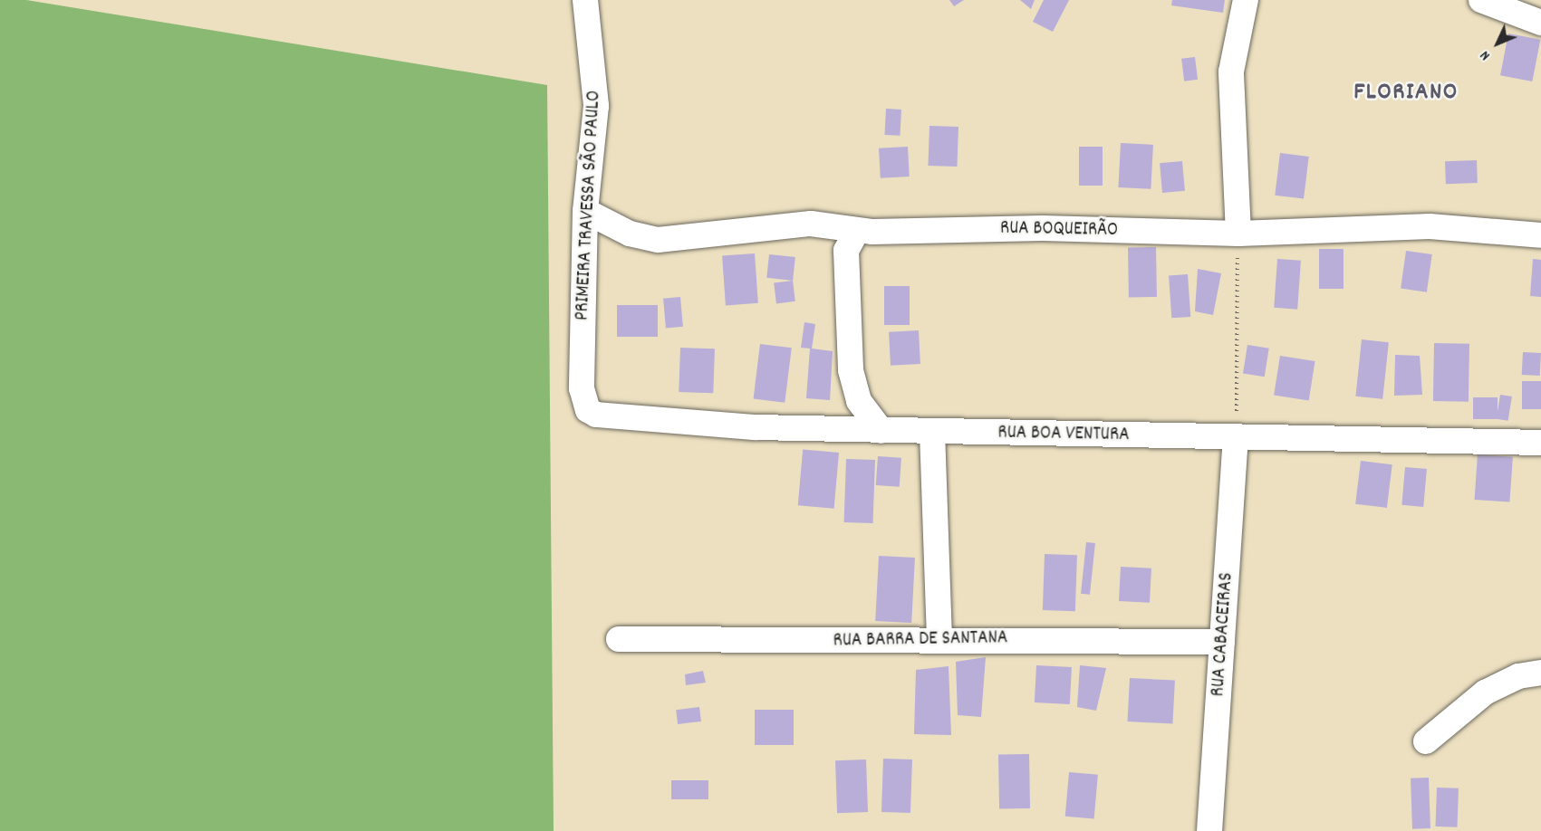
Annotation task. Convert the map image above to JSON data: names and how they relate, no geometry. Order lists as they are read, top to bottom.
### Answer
{
  "streets": {
    "street": [
      "PRIMEIRA TRAVESSA SÃO PAULO",
      "RUA BOQUEIRÃO",
      "RUA BOA VENTURA",
      "RUA CABACEIRAS",
      "RUA BARRA DE SANTANA"
    ]
  },
  "crossings": [
    ["PRIMEIRA TRAVESSA SÃO PAULO", "RUA BOQUEIRÃO"],
    ["PRIMEIRA TRAVESSA SÃO PAULO", "RUA BOA VENTURA"],
    ["RUA BOA VENTURA", "RUA CABACEIRAS"],
    ["RUA CABACEIRAS", "RUA BARRA DE SANTANA"]
  ],
  "districts": ["FLORIANO"],
  "north": "bottom left"
}
